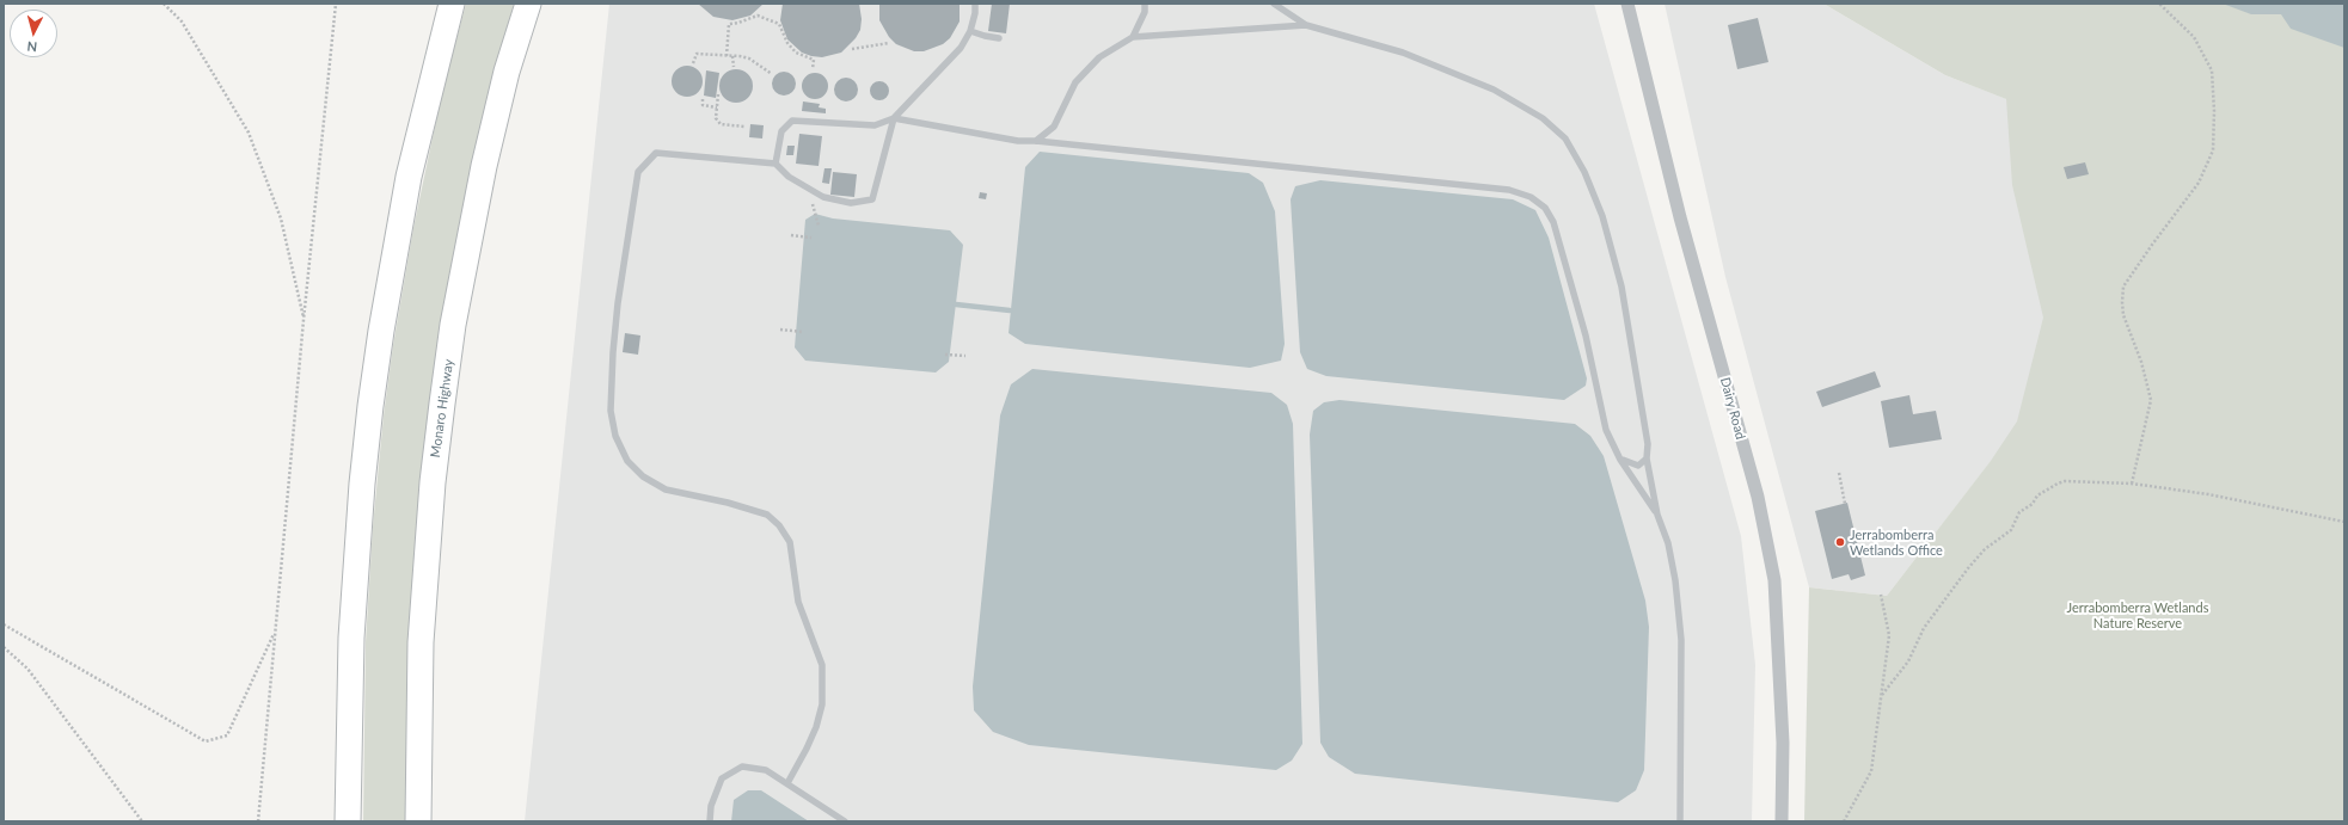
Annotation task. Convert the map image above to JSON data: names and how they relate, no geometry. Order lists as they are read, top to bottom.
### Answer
{
  "streets": {
    "highway": ["Monaro Highway"],
    "street": ["Dairy Road"]
  },
  "parks": ["Jerrabomberra Wetlands Nature Reserve"],
  "places": ["Jerrabomberra Wetlands Office"],
  "north": "bottom"
}
